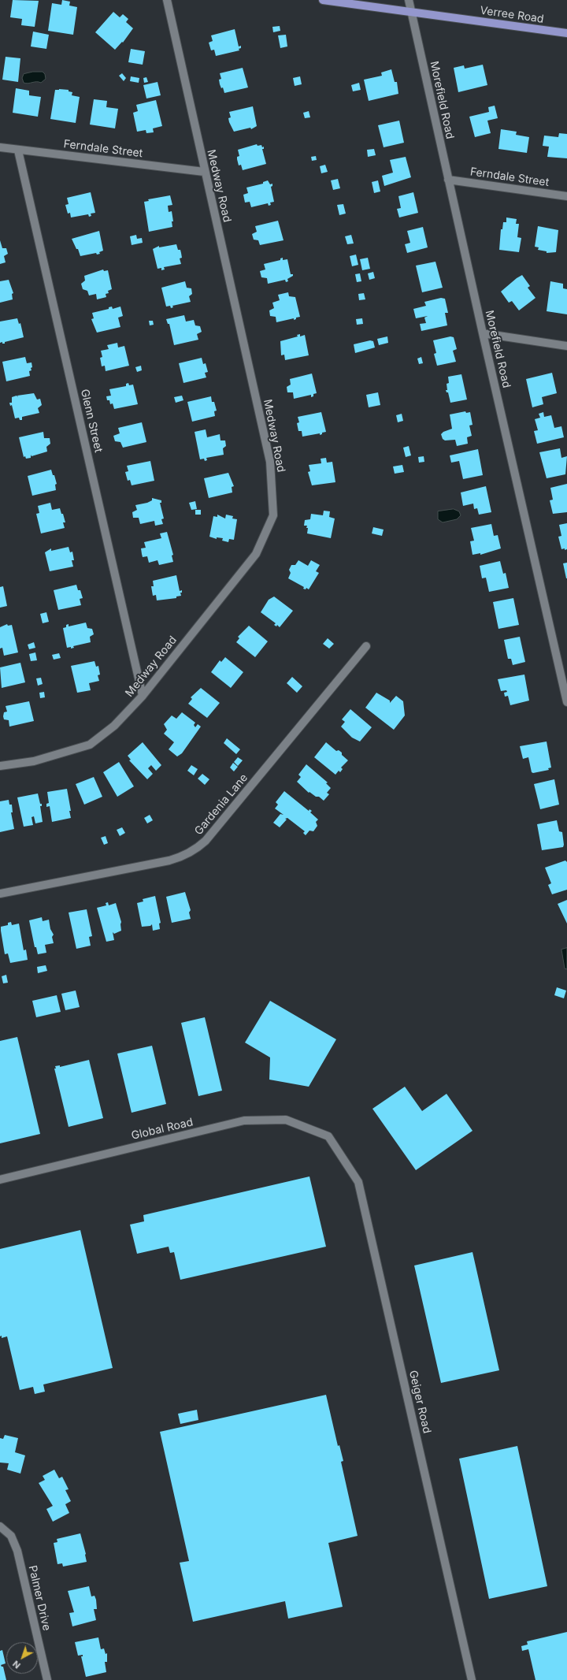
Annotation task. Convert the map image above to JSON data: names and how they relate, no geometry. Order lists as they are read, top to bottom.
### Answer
{
  "streets": {
    "main road": ["Verree Road"],
    "street": [
      "Morefield Road",
      "Ferndale Street",
      "Medway Road",
      "Glenn Street",
      "Gardenia Lane",
      "Global Road",
      "Geiger Road",
      "Palmer Drive"
    ]
  },
  "crossings": [
    ["Verree Road", "Morefield Road"],
    ["Morefield Road", "Ferndale Street"],
    ["Ferndale Street", "Medway Road"],
    ["Ferndale Street", "Glenn Street"],
    ["Medway Road", "Glenn Street"],
    ["Global Road", "Geiger Road"]
  ],
  "north": "bottom left"
}
